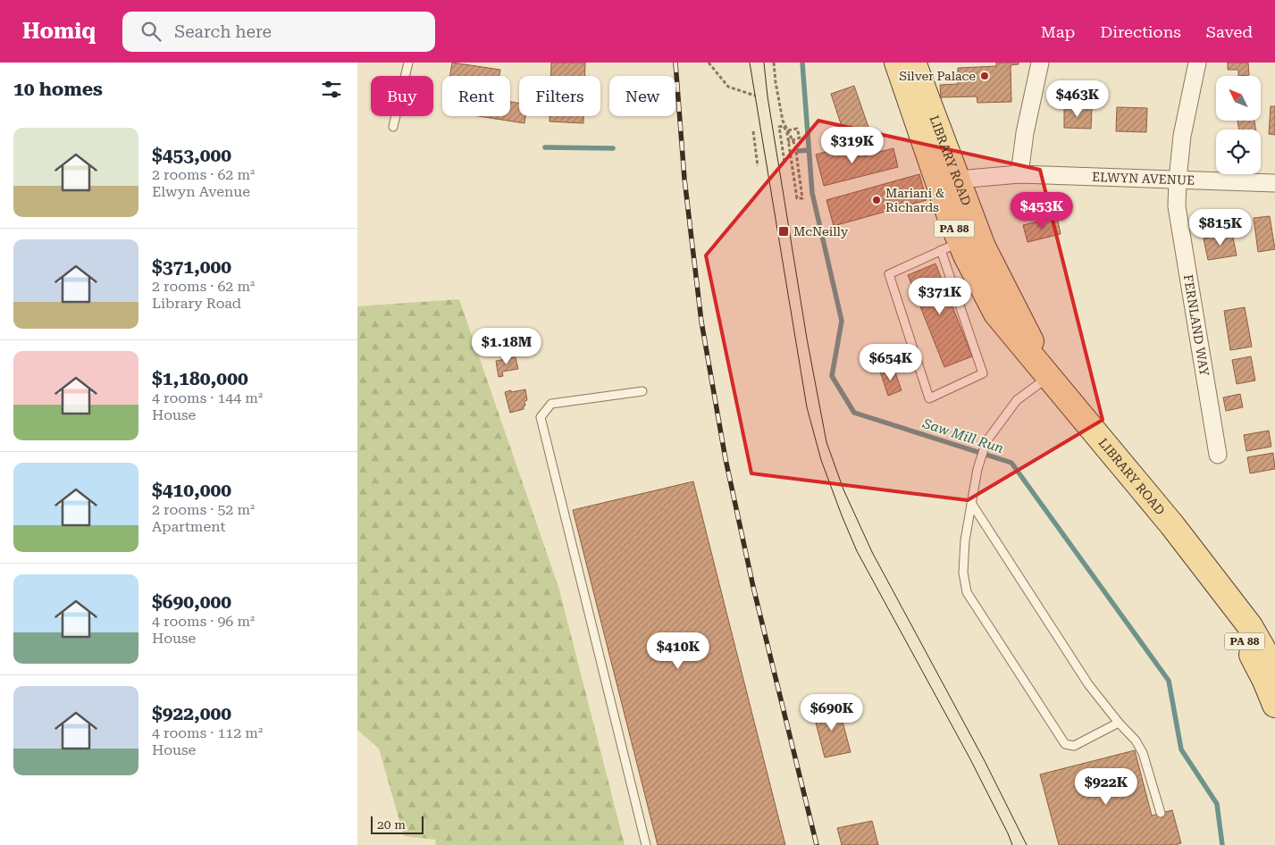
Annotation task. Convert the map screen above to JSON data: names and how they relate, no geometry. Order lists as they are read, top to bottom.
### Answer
{
  "streets": {
    "main road": ["LIBRARY ROAD", "PA 88"],
    "street": ["ELWYN AVENUE", "FERNLAND WAY"]
  },
  "crossings": [
    ["LIBRARY ROAD", "ELWYN AVENUE"],
    ["ELWYN AVENUE", "FERNLAND WAY"]
  ],
  "water": ["Saw Mill Run"],
  "places": {
    "other": ["Silver Palace", "Mariani & Richards"],
    "transit": ["McNeilly"]
  },
  "scale_bar": "20 m",
  "north": "top left",
  "page": {
    "header": "Homiq",
    "search": "Search here",
    "nav": ["Map", "Directions", "Saved"],
    "heading": "10 homes",
    "chip": [
      "Buy",
      "Rent",
      "Filters",
      "New"
    ],
    "price": [
      "$463K",
      "$319K",
      "$453K",
      "$815K",
      "$371K",
      "$1.18M",
      "$654K",
      "$410K",
      "$690K",
      "$922K"
    ],
    "list": [
      {
        "name": "$453,000",
        "note": "2 rooms · 62 m² · Elwyn Avenue"
      },
      {
        "name": "$371,000",
        "note": "2 rooms · 62 m² · Library Road"
      },
      {
        "name": "$1,180,000",
        "note": "4 rooms · 144 m² · House"
      },
      {
        "name": "$410,000",
        "note": "2 rooms · 52 m² · Apartment"
      },
      {
        "name": "$690,000",
        "note": "4 rooms · 96 m² · House"
      },
      {
        "name": "$922,000",
        "note": "4 rooms · 112 m² · House"
      }
    ],
    "scale": "20 m"
  }
}
